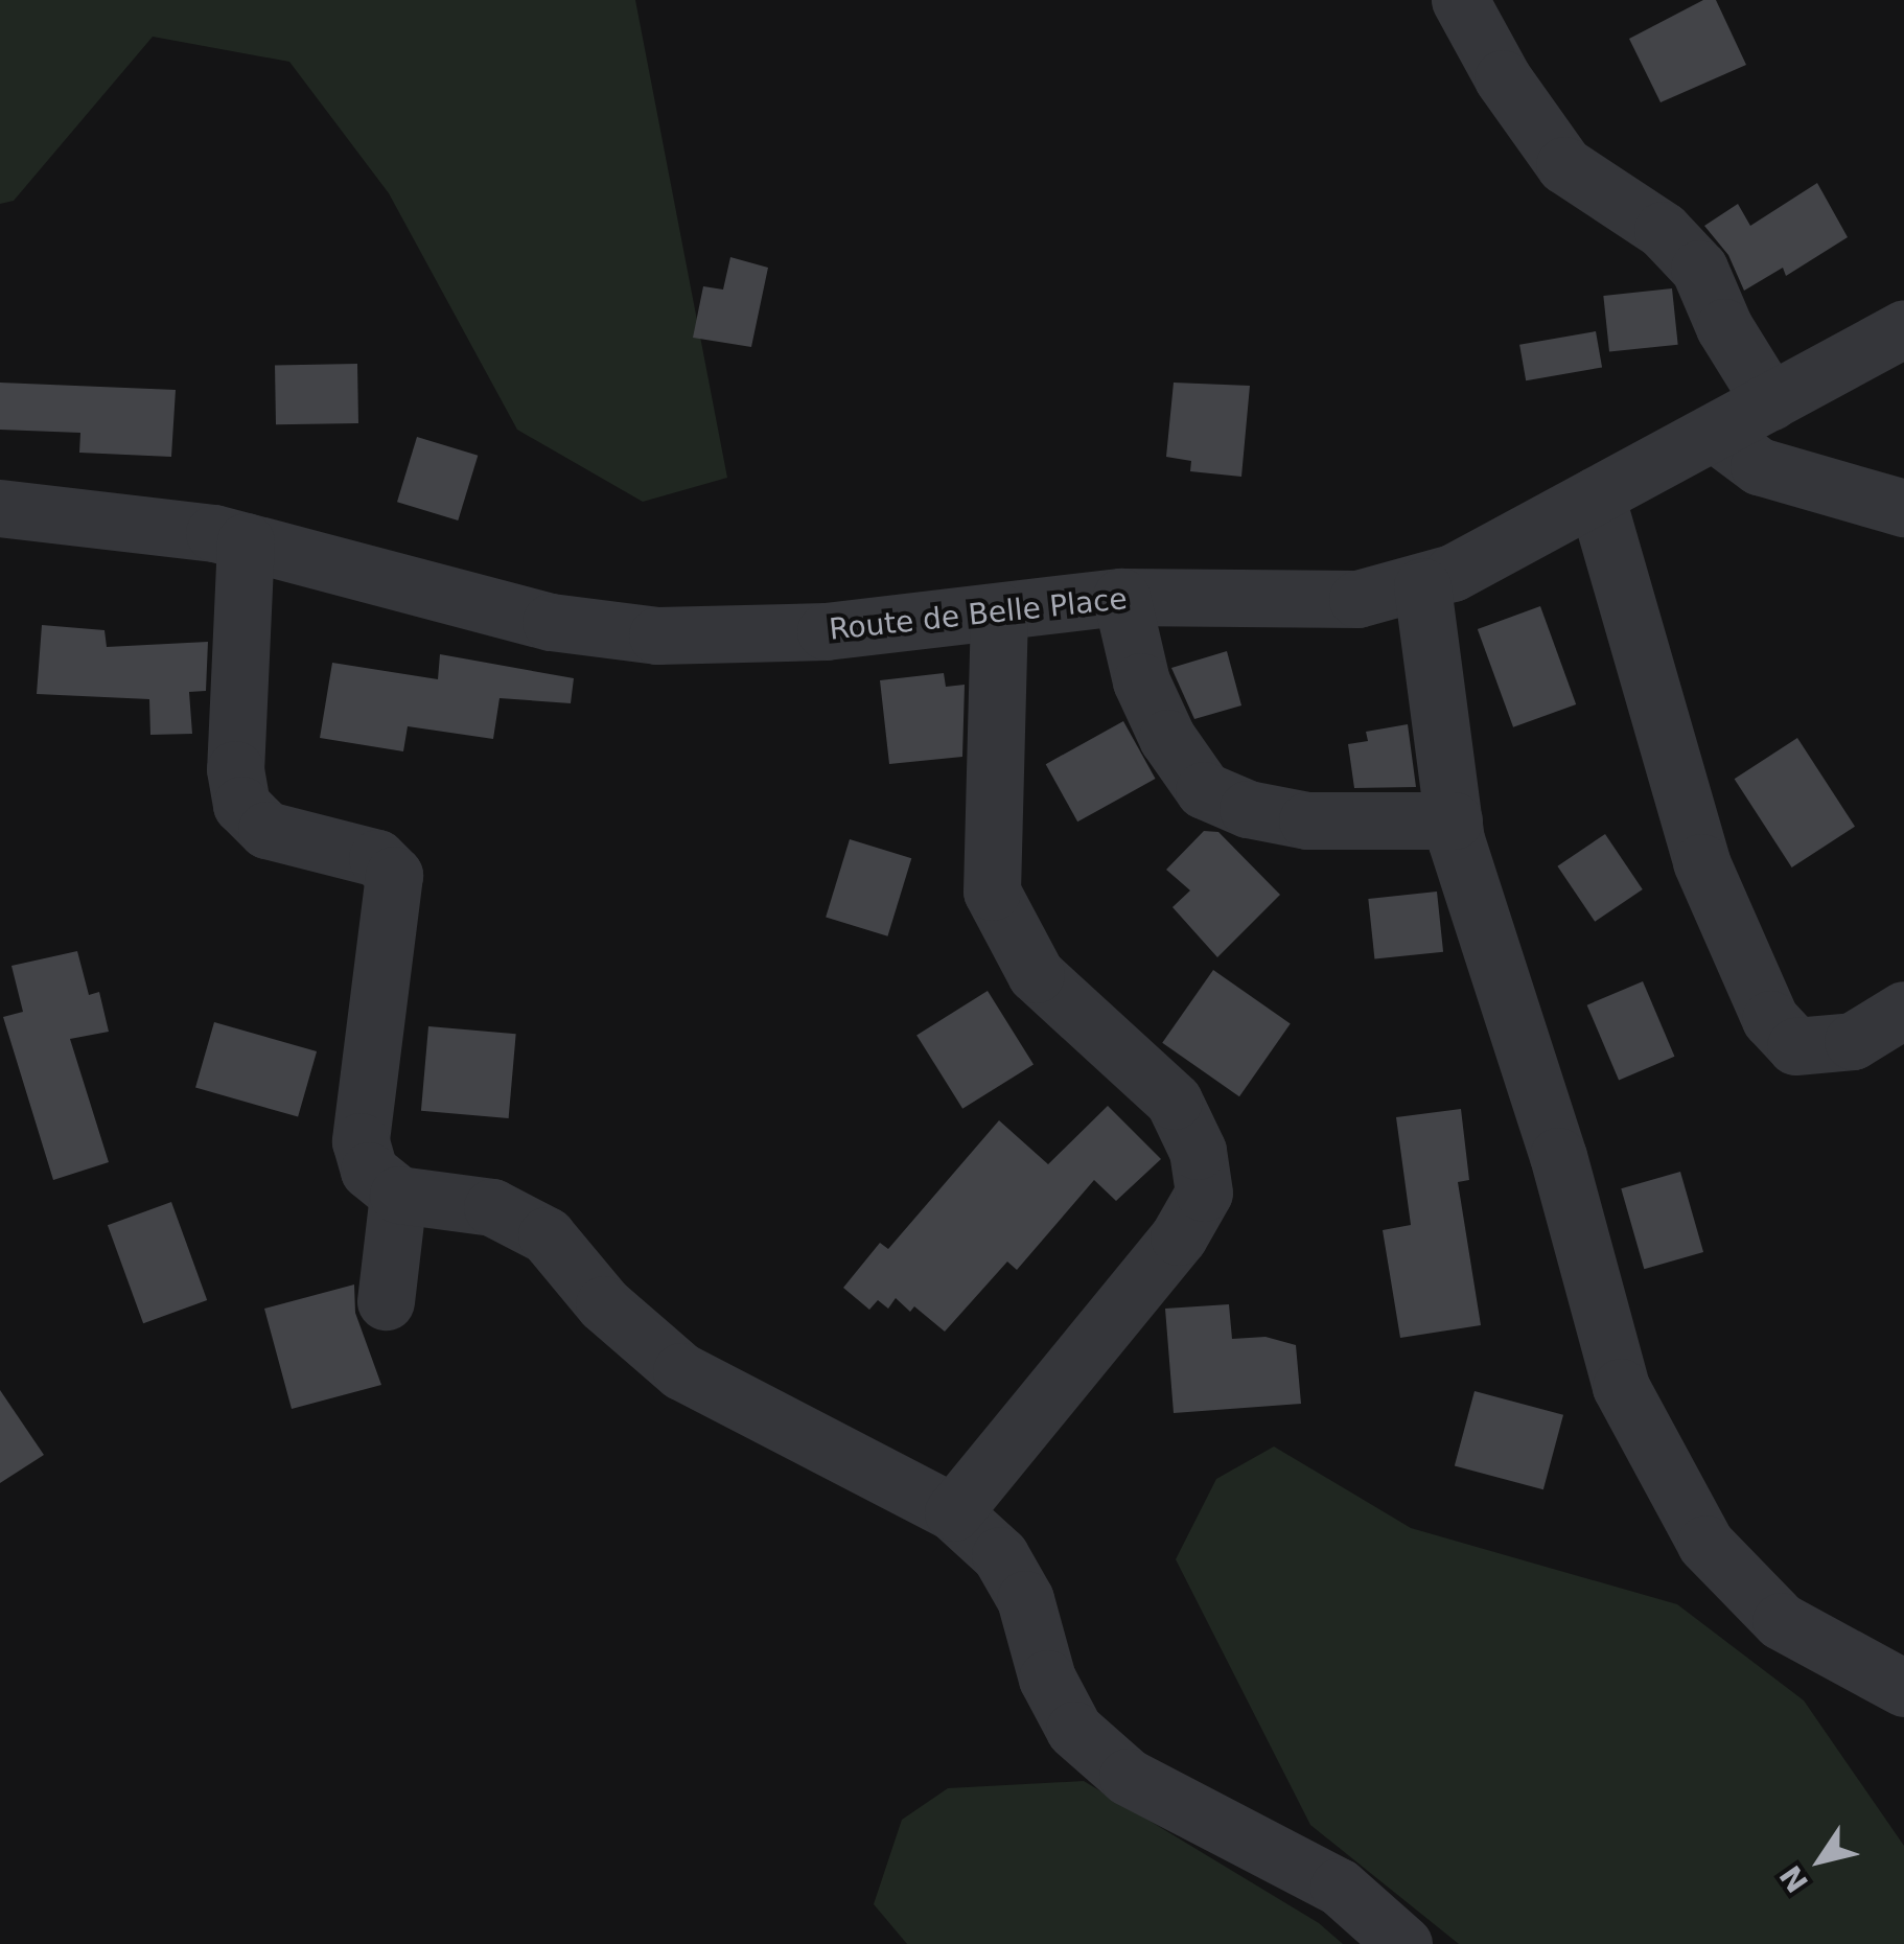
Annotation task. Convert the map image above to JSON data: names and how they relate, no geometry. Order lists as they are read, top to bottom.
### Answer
{
  "streets": {
    "street": ["Route de Belle Place"]
  },
  "north": "bottom left"
}
